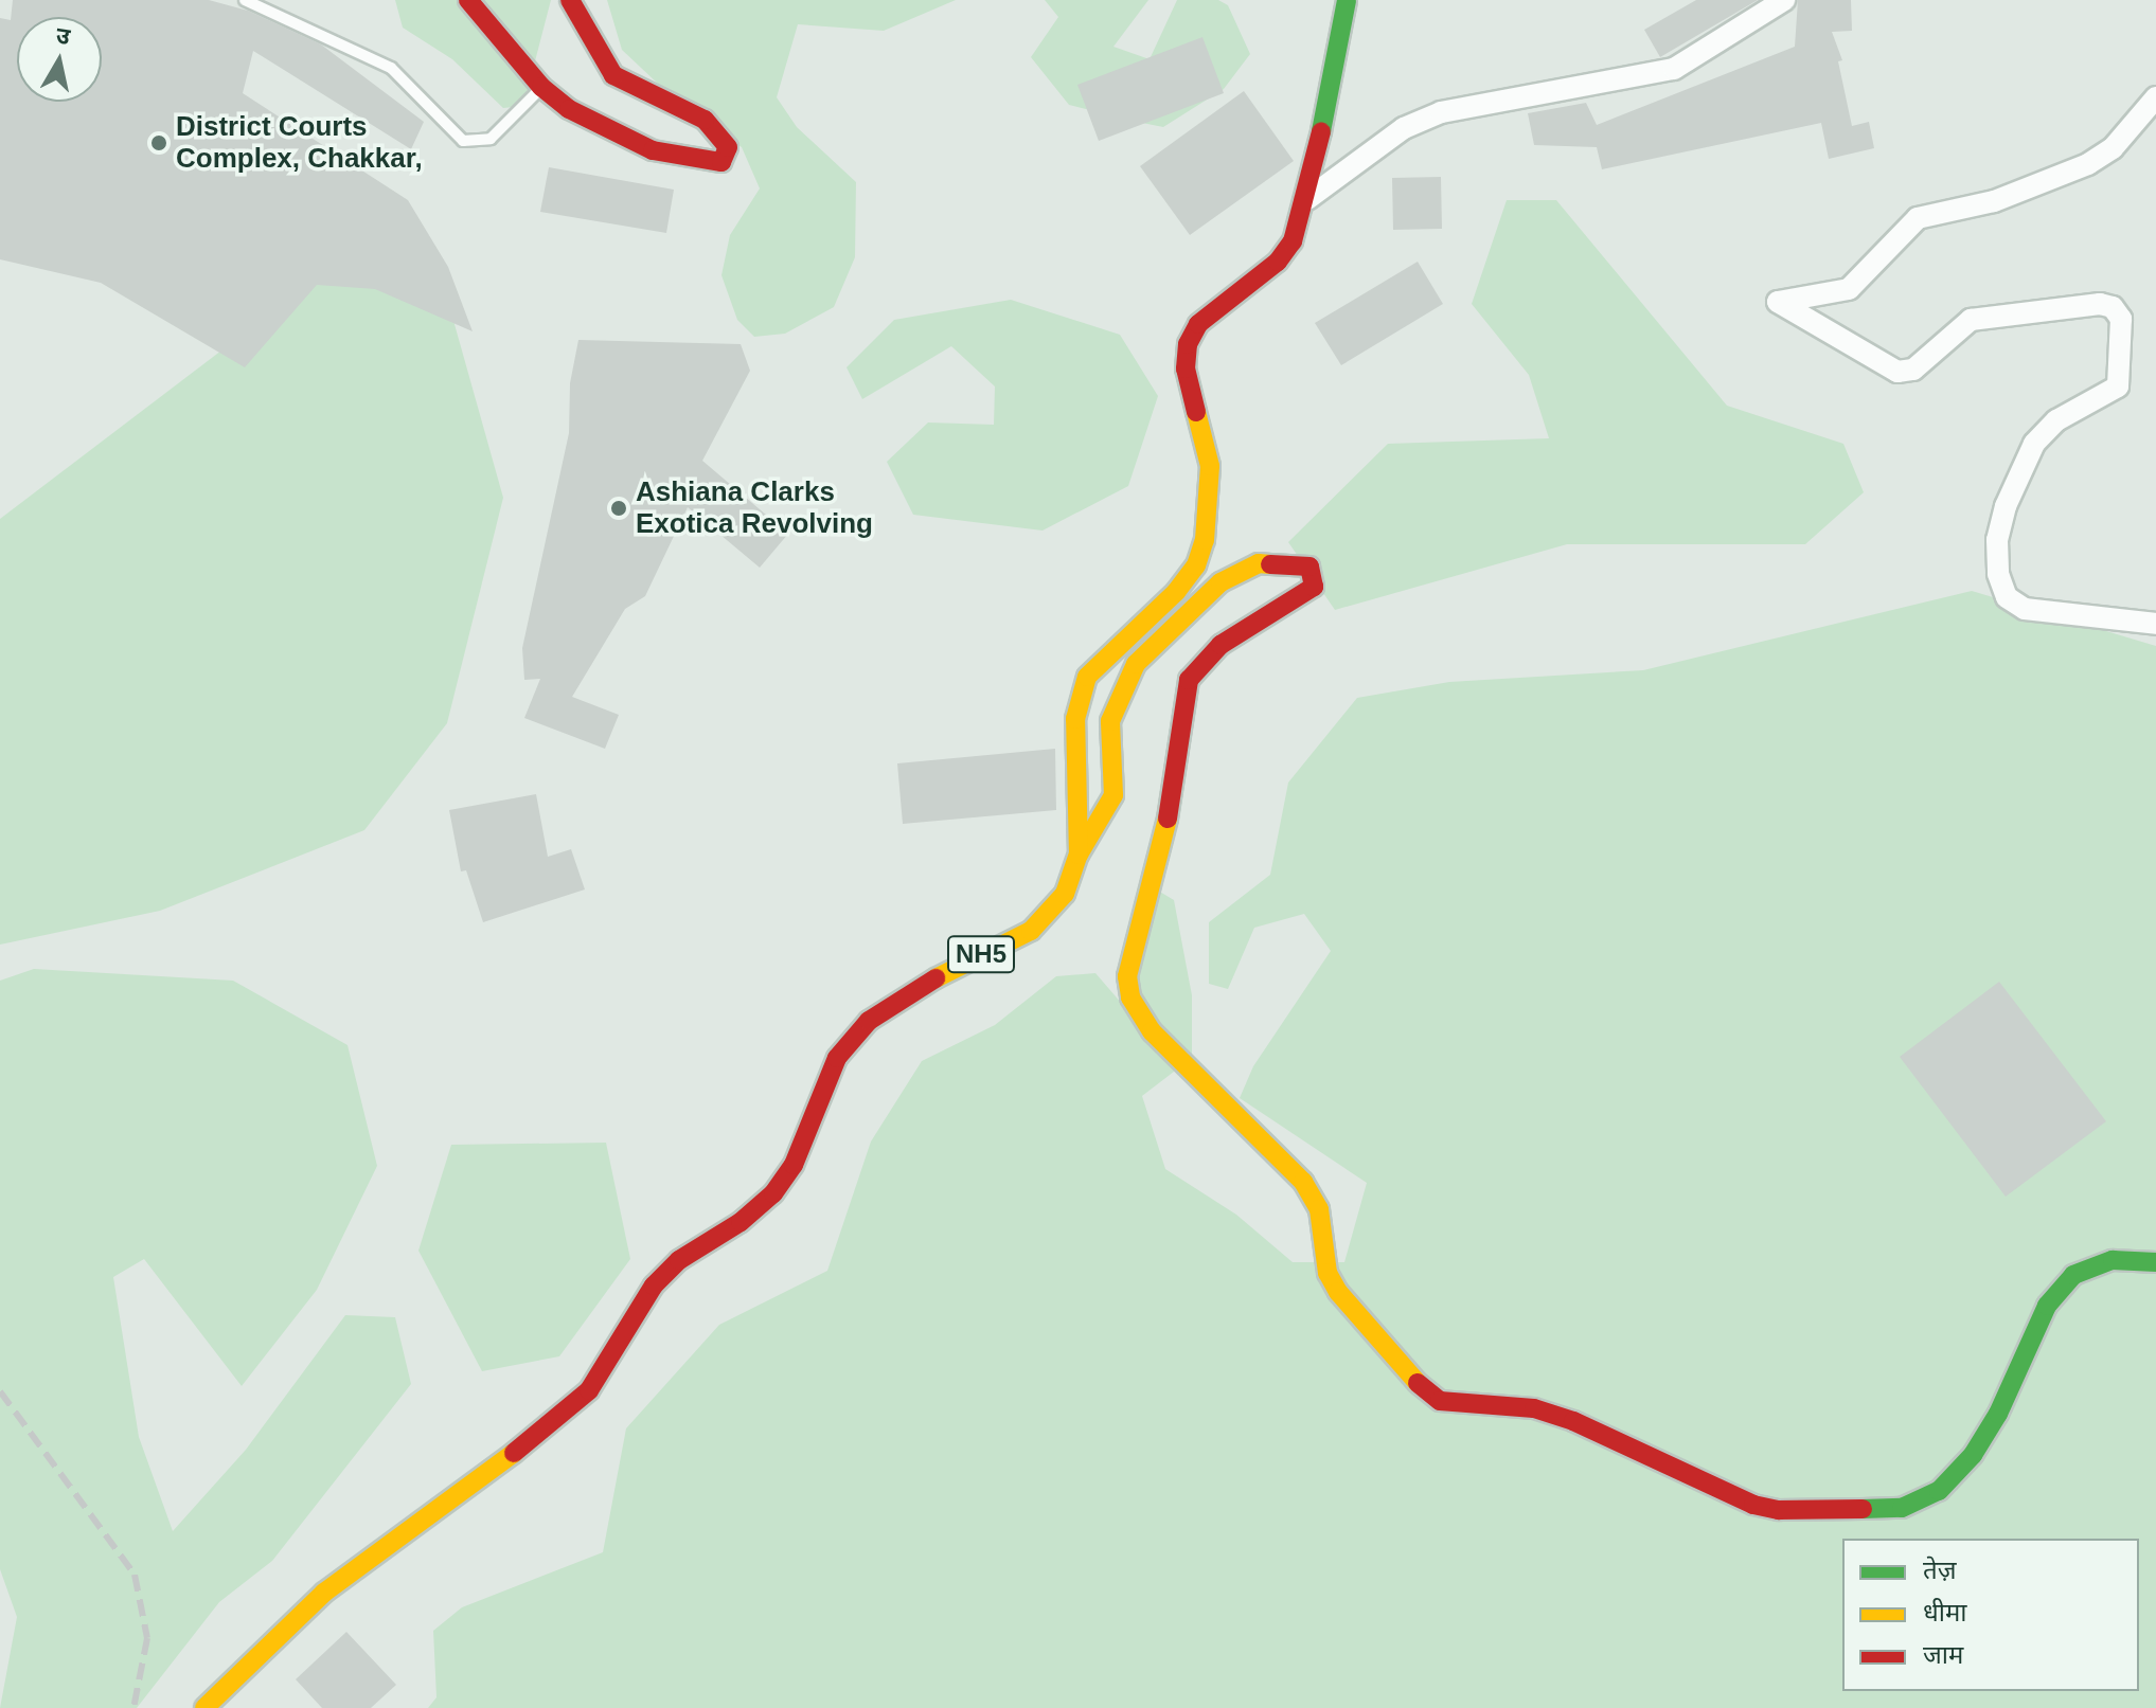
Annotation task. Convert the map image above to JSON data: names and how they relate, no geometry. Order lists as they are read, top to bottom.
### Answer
{
  "streets": {
    "main road": ["NH5"]
  },
  "places": ["District Courts Complex, Chakkar,", "Ashiana Clarks Exotica Revolving"],
  "legend": ["तेज़", "धीमा", "जाम"],
  "north": "top"
}
